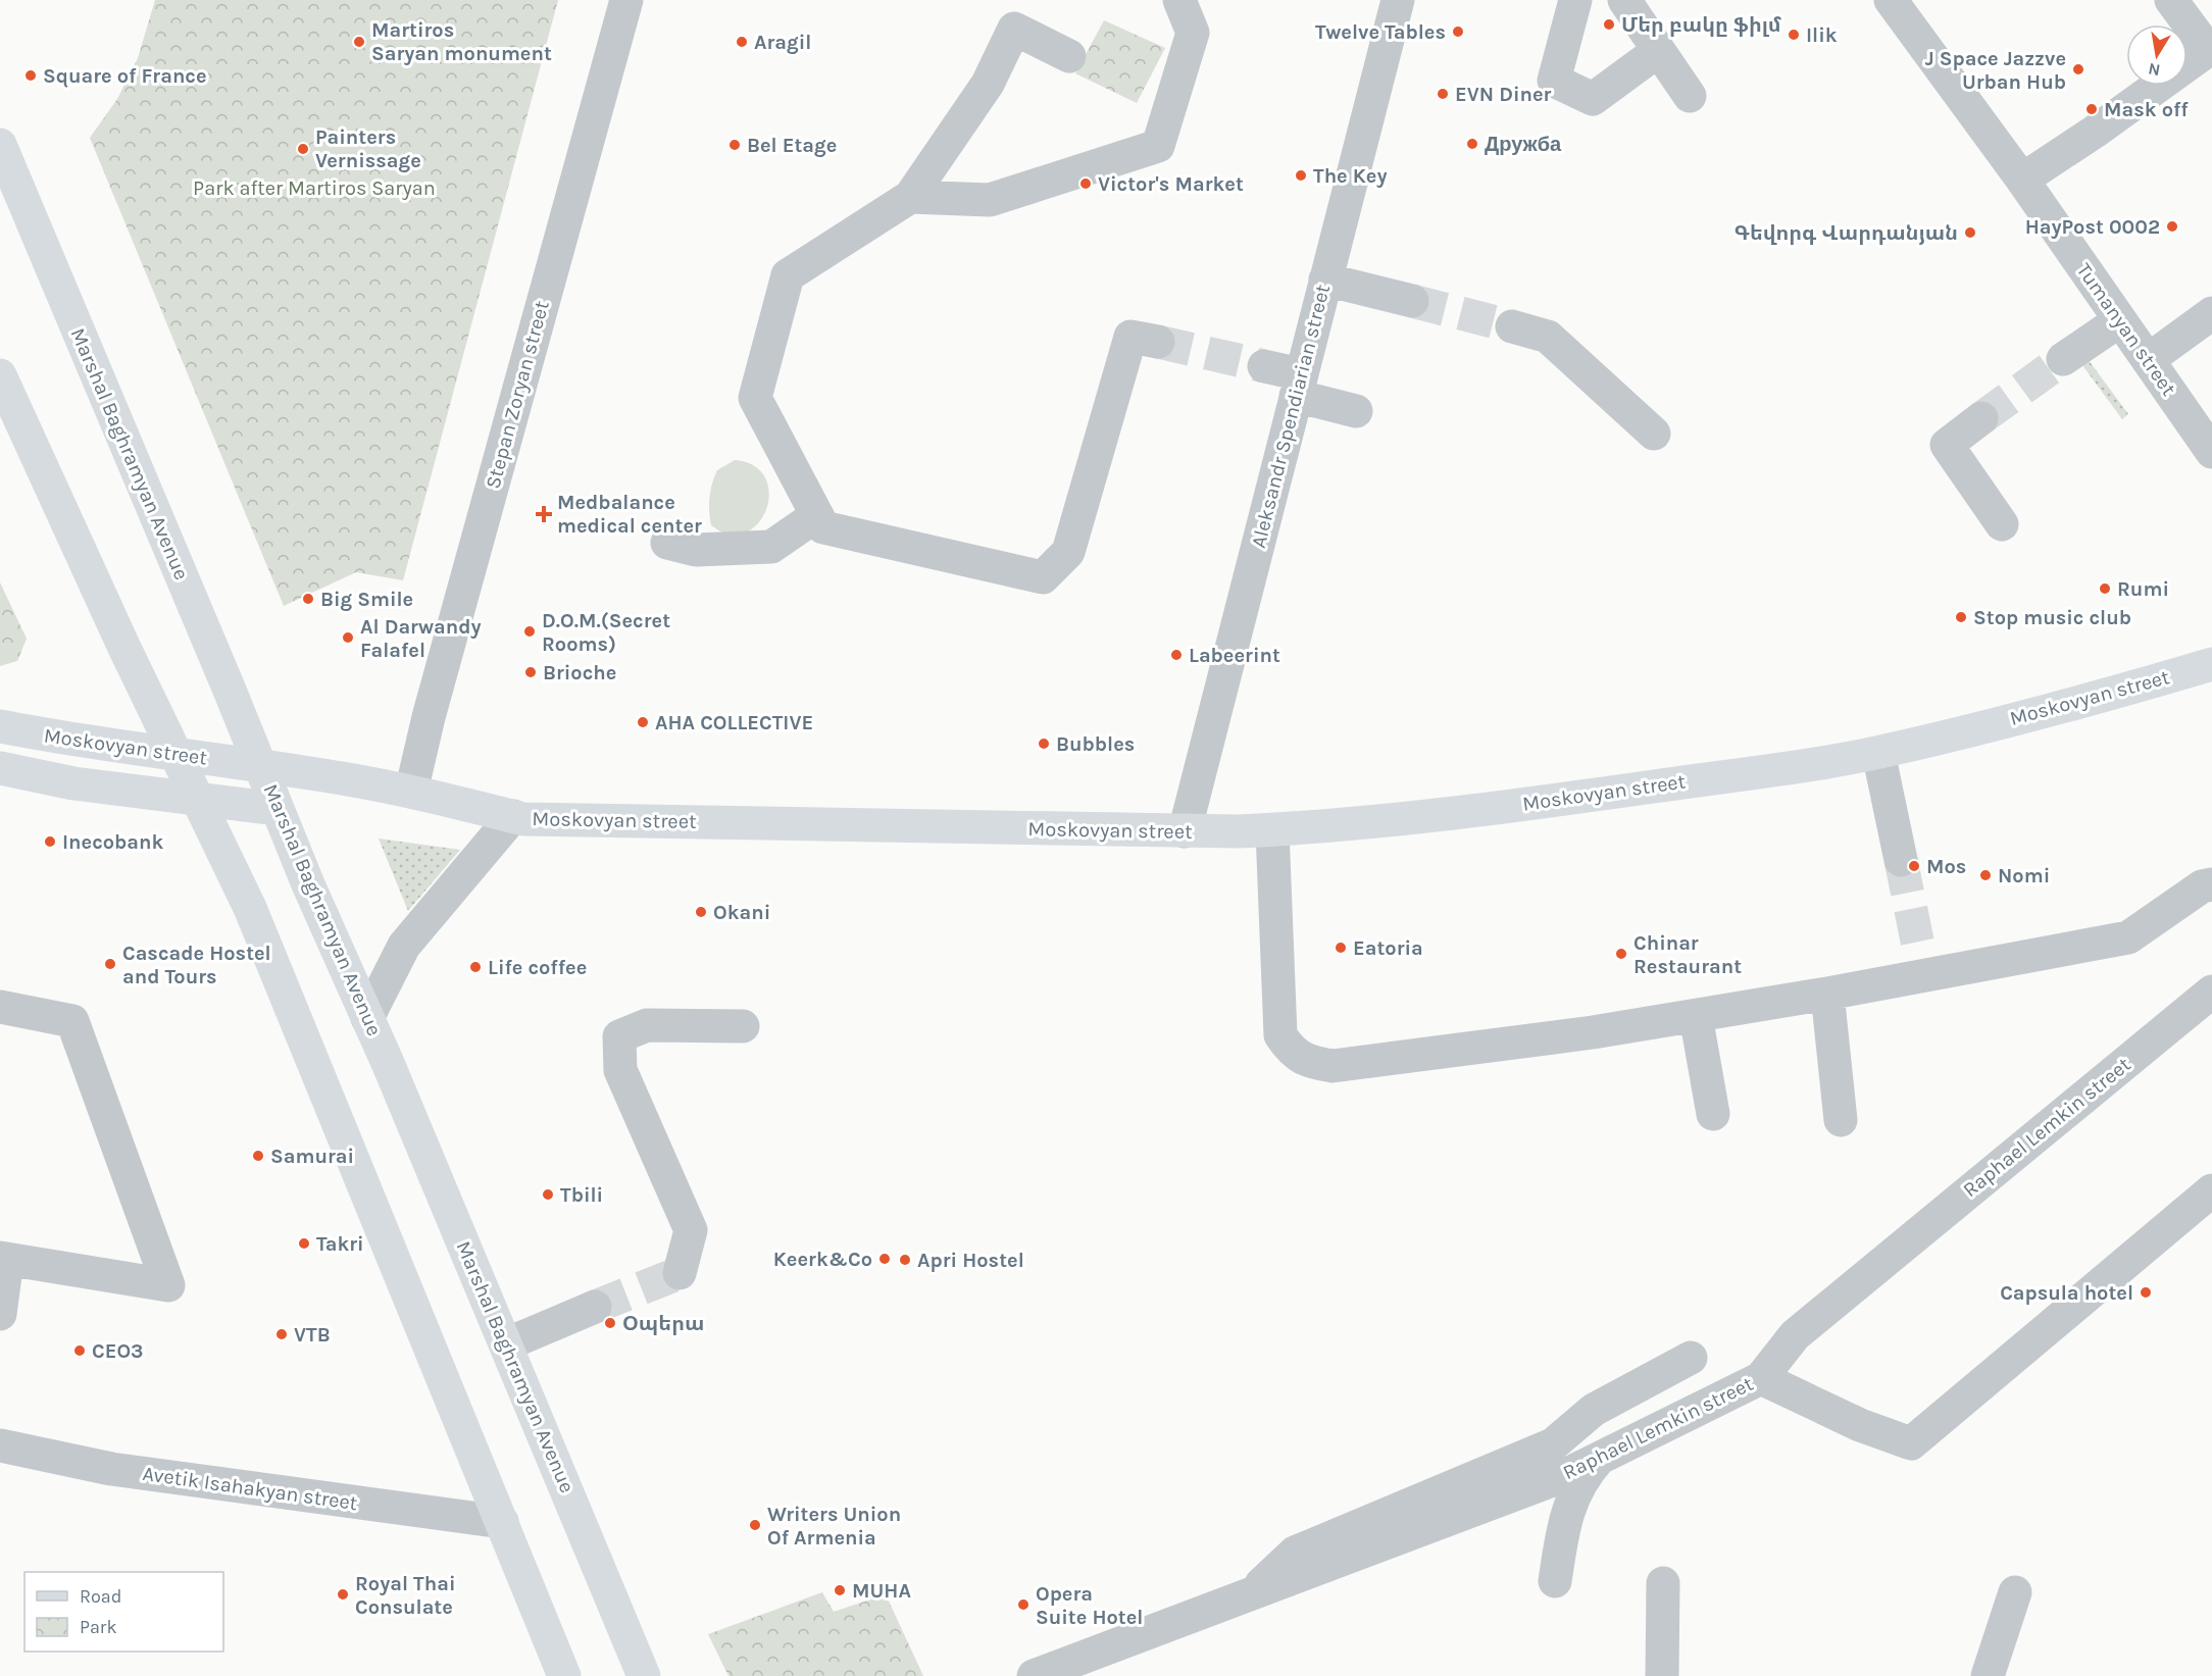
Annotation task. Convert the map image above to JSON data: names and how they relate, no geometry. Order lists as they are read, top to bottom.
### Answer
{
  "streets": {
    "main road": ["Marshal Baghramyan Avenue", "Moskovyan street"],
    "street": [
      "Tumanyan street",
      "Stepan Zoryan street",
      "Aleksandr Spendiarian street",
      "Raphael Lemkin street",
      "Avetik Isahakyan street"
    ]
  },
  "crossings": [
    ["Stepan Zoryan street", "Moskovyan street"],
    ["Aleksandr Spendiarian street", "Moskovyan street"],
    ["Marshal Baghramyan Avenue", "Moskovyan street"]
  ],
  "parks": ["Park after Martiros Saryan"],
  "places": {
    "other": [
      "Մեր բակը ֆիլմ",
      "Twelve Tables",
      "Ilik",
      "Martiros Saryan monument",
      "Aragil",
      "J Space Jazzve Urban Hub",
      "Square of France",
      "EVN Diner",
      "Mask off",
      "Дружба",
      "Bel Etage",
      "Painters Vernissage",
      "The Key",
      "Victor's Market",
      "HayPost 0002",
      "Գեվորգ Վարդանյան",
      "Rumi",
      "Big Smile",
      "Stop music club",
      "D.O.M.(Secret Rooms)",
      "Al Darwandy Falafel",
      "Labeerint",
      "Brioche",
      "AHA COLLECTIVE",
      "Bubbles",
      "Inecobank",
      "Mos",
      "Nomi",
      "Okani",
      "Eatoria",
      "Chinar Restaurant",
      "Cascade Hostel and Tours",
      "Life coffee",
      "Samurai",
      "Tbili",
      "Takri",
      "Keerk&Co",
      "Apri Hostel",
      "Capsula hotel",
      "Օպերա",
      "VTB",
      "CEO3",
      "Writers Union Of Armenia",
      "MUHA",
      "Royal Thai Consulate",
      "Opera Suite Hotel"
    ],
    "health": ["Medbalance medical center"]
  },
  "legend": ["Road", "Park"],
  "north": "bottom"
}
